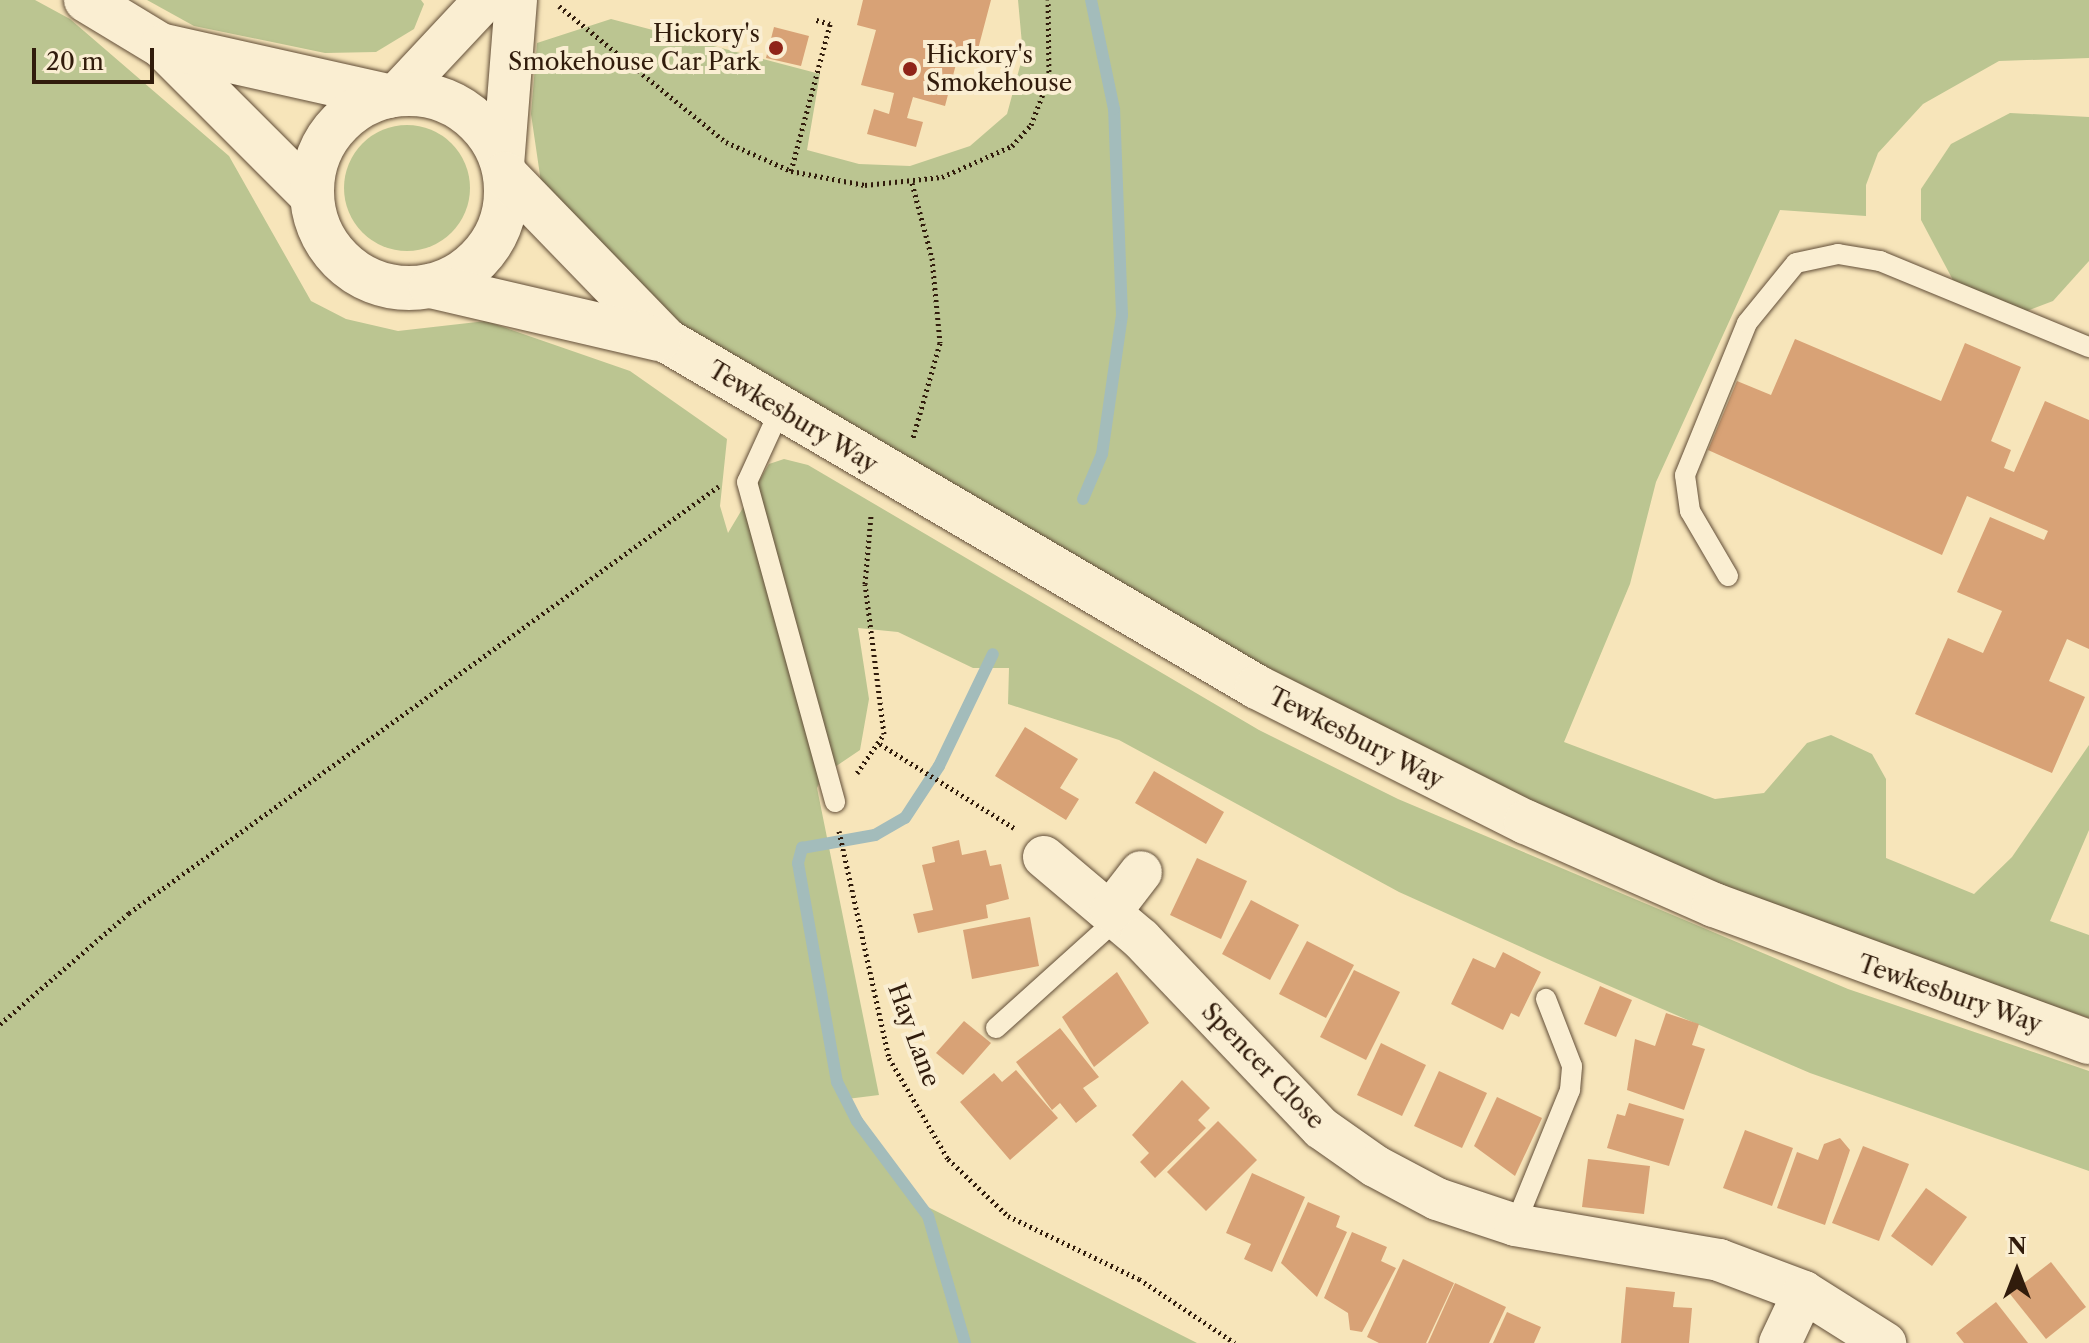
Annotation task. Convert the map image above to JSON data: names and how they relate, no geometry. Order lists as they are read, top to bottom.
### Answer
{
  "streets": {
    "street": ["Tewkesbury Way", "Spencer Close"],
    "path": ["Hay Lane"]
  },
  "places": ["Hickory's Smokehouse Car Park", "Hickory's Smokehouse"],
  "scale_bar": "20 m",
  "north": "top"
}
